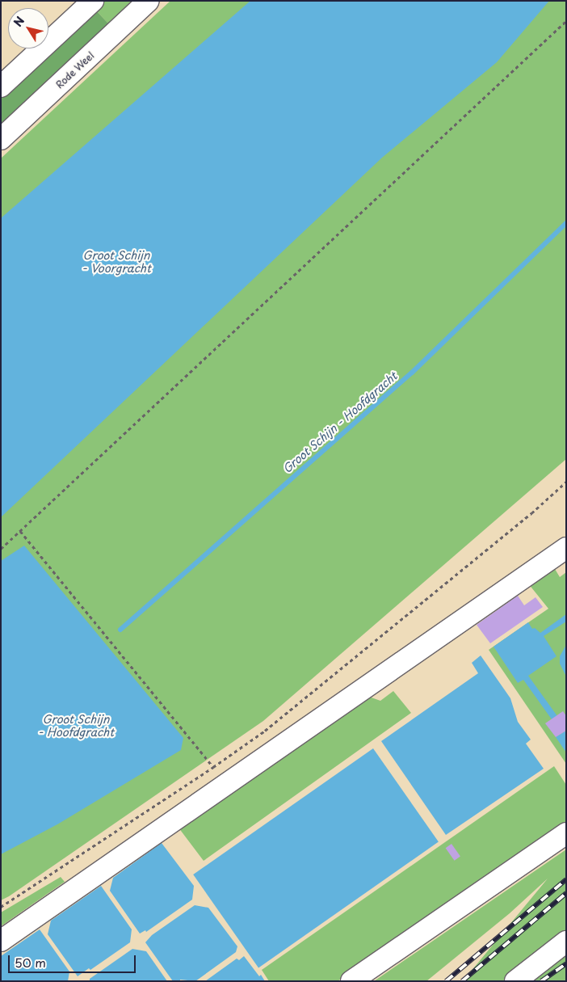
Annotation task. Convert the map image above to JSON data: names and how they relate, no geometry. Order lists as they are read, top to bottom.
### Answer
{
  "streets": {
    "street": ["Rode Weel"]
  },
  "water": ["Groot Schijn - Voorgracht", "Groot Schijn - Hoofdgracht"],
  "scale_bar": "50 m",
  "north": "top left"
}
